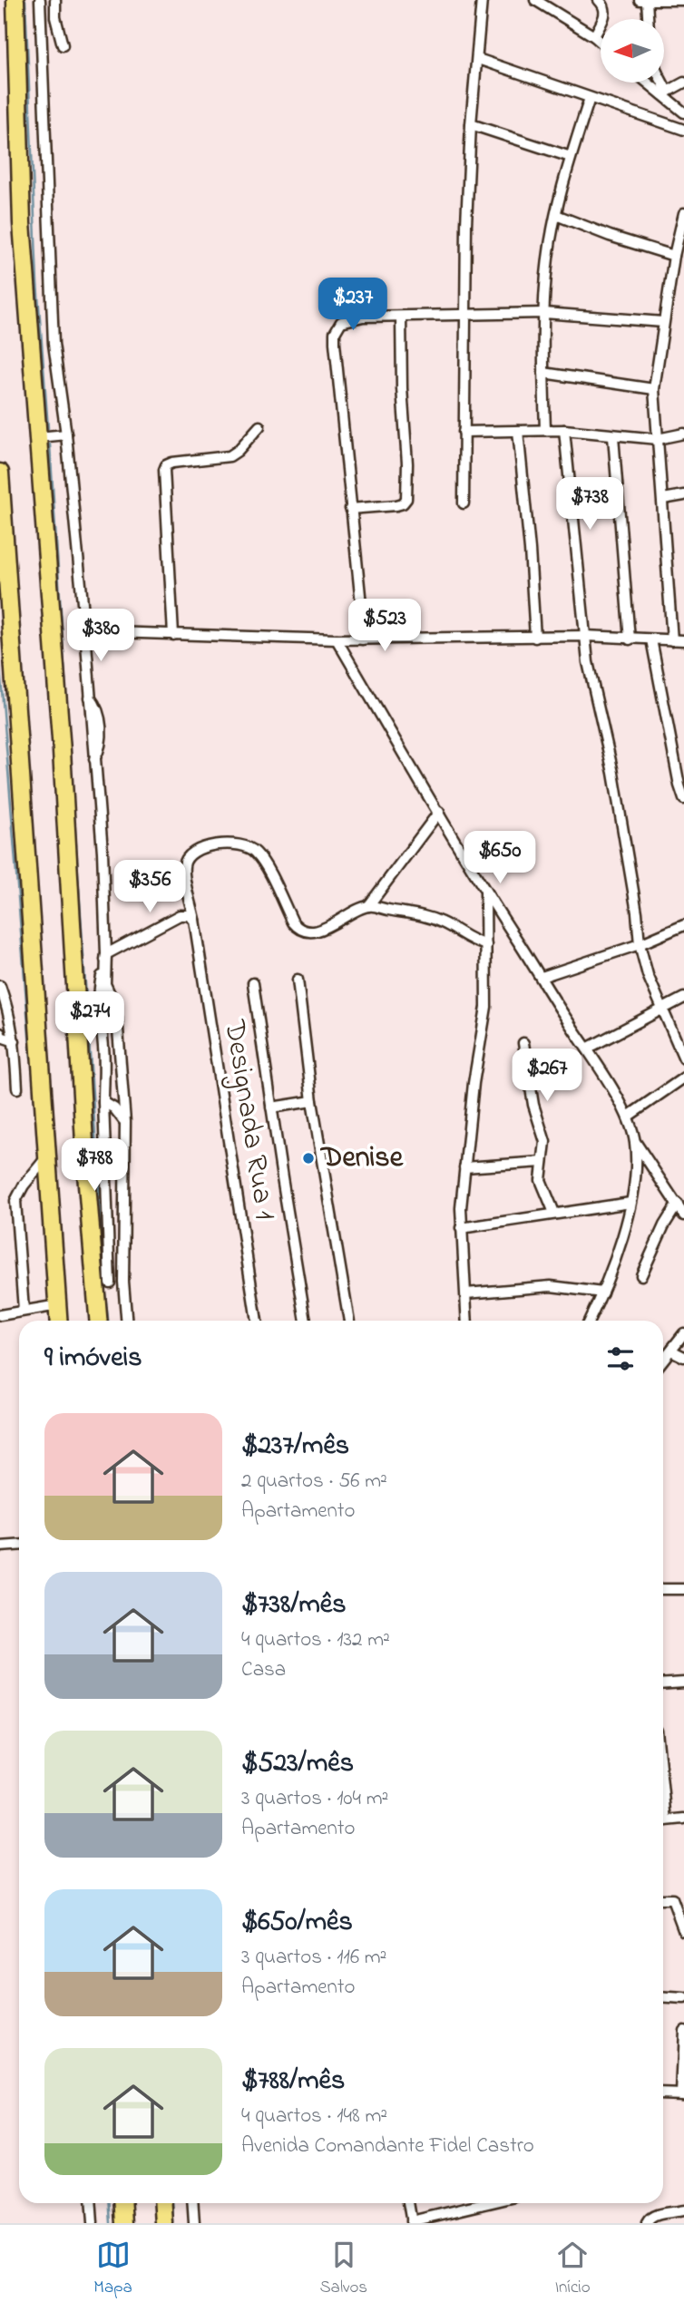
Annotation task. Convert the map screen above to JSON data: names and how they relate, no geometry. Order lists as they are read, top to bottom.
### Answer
{
  "streets": {
    "street": ["Designada Rua 1"]
  },
  "places": ["Denise"],
  "north": "left",
  "page": {
    "price": [
      "$237",
      "$738",
      "$523",
      "$380",
      "$650",
      "$356",
      "$274",
      "$267",
      "$788"
    ],
    "heading": "9 imóveis",
    "list": [
      {
        "name": "$237/mês",
        "note": "2 quartos · 56 m² · Apartamento"
      },
      {
        "name": "$738/mês",
        "note": "4 quartos · 132 m² · Casa"
      },
      {
        "name": "$523/mês",
        "note": "3 quartos · 104 m² · Apartamento"
      },
      {
        "name": "$650/mês",
        "note": "3 quartos · 116 m² · Apartamento"
      },
      {
        "name": "$788/mês",
        "note": "4 quartos · 148 m² · Avenida Comandante Fidel Castro"
      }
    ],
    "tabs": ["Mapa", "Salvos", "Início"]
  }
}
